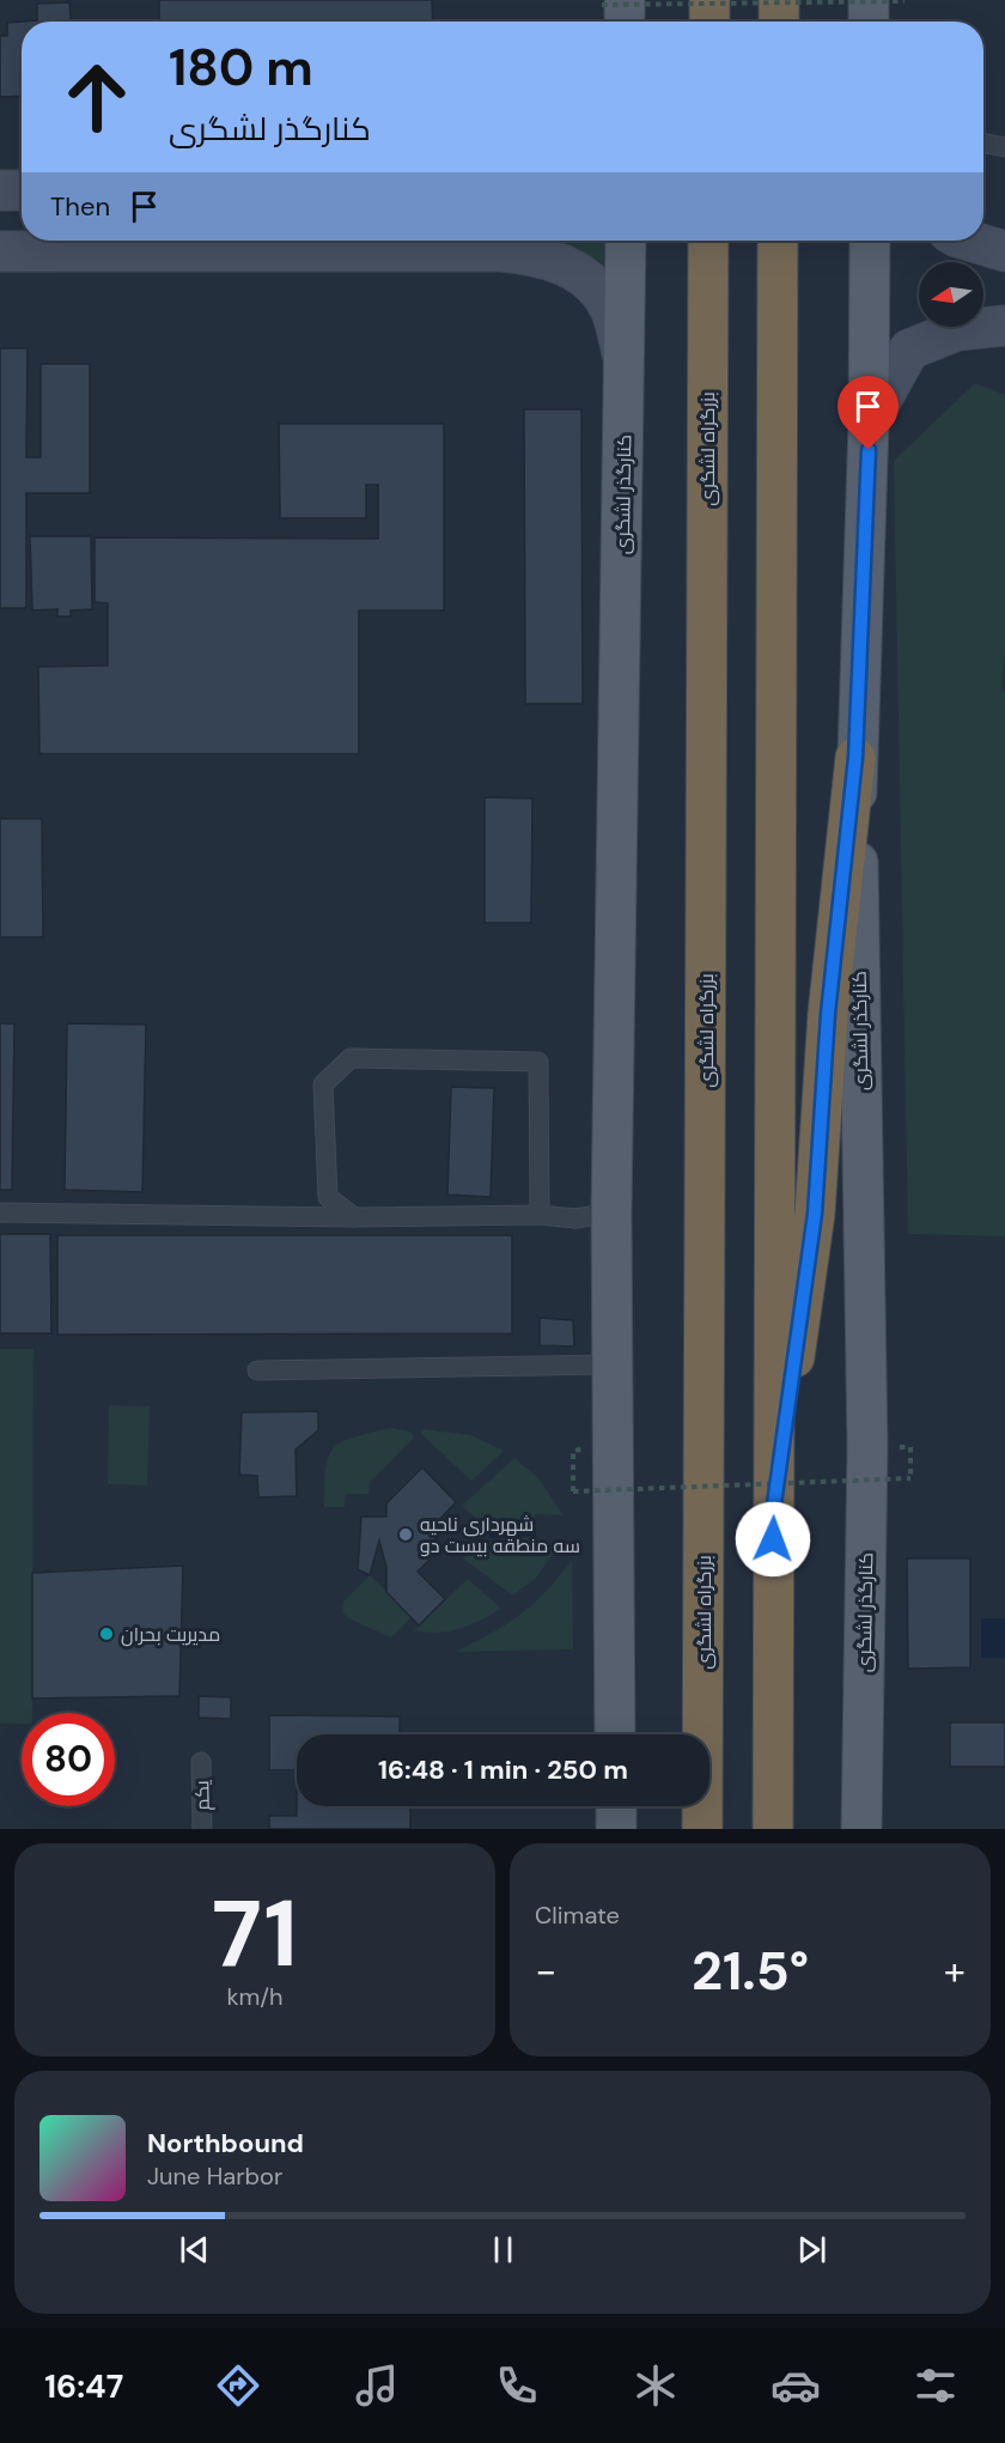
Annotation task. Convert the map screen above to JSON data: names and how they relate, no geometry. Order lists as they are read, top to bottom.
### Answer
{
  "streets": {
    "highway": ["بزرگراه لشگری"],
    "main road": ["کنارگذر لشگری"],
    "lane": ["یکم"]
  },
  "places": ["شهرداری ناحیه سه منطقه بیست دو", "مدیریت بحران"],
  "north": "left",
  "page": {
    "turn": ["180 m", "کنارگذر لشگری"],
    "then": "Then",
    "limit": "80",
    "trip": "16:48 · 1 min · 250 m",
    "tile": [
      ["71", "km/h"],
      "Climate"
    ],
    "heat": ["−", "21.5°", "+"],
    "song": ["Northbound", "June Harbor"],
    "tabs": "16:47"
  }
}
